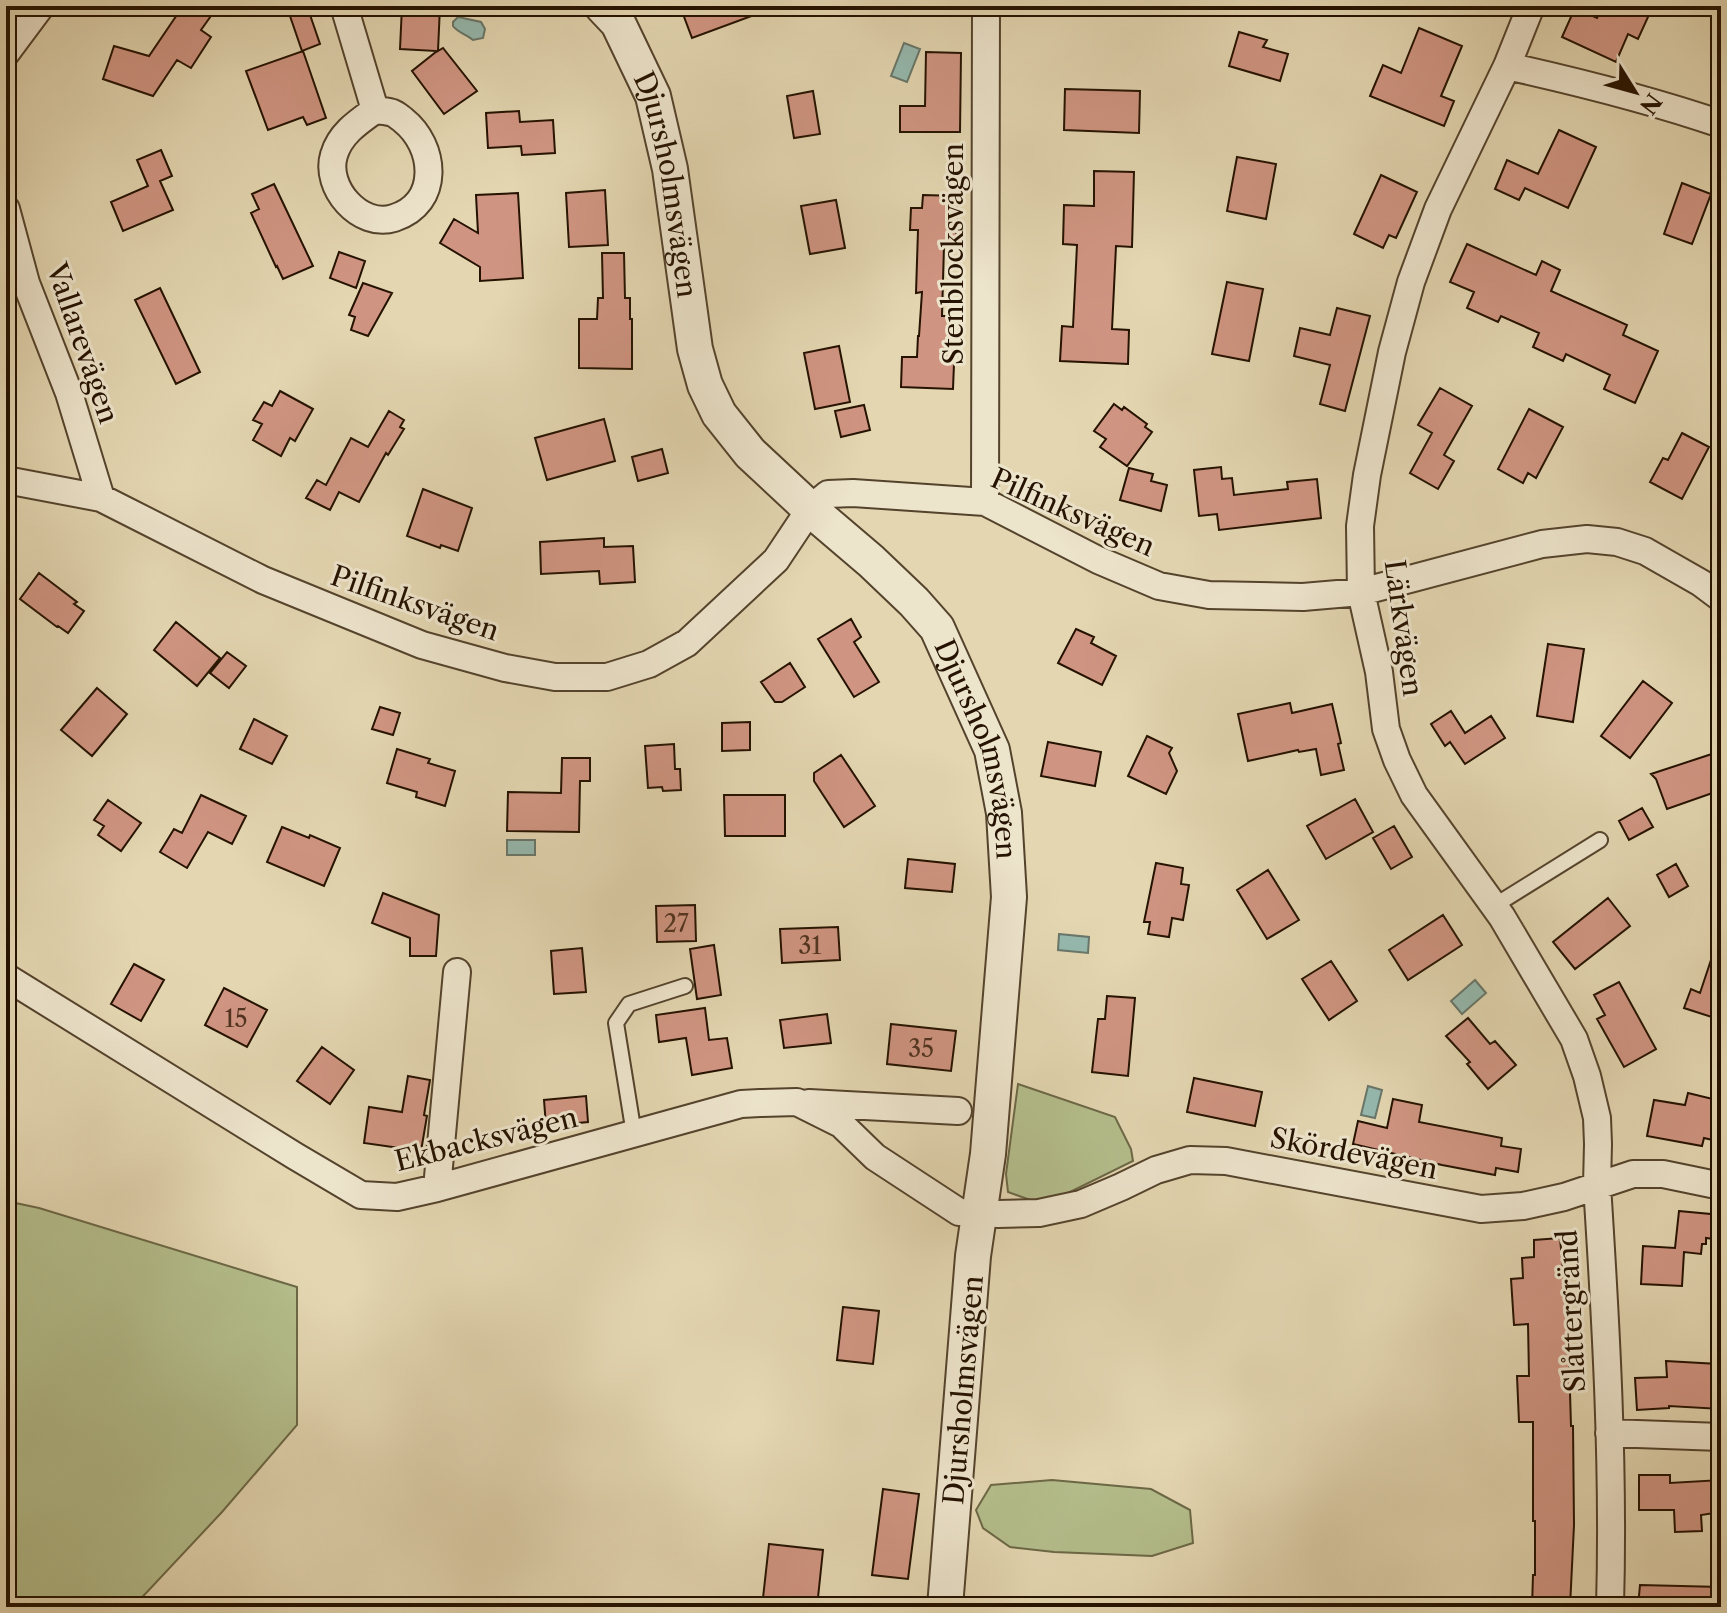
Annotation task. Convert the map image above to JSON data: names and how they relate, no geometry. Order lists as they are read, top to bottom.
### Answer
{
  "streets": {
    "street": [
      "Djursholmsvägen",
      "Stenblocksvägen",
      "Vallarevägen",
      "Pilfinksvägen",
      "Lärkvägen",
      "Ekbacksvägen",
      "Skördevägen",
      "Slåttergränd"
    ]
  },
  "crossings": [
    ["Djursholmsvägen", "Pilfinksvägen"],
    ["Djursholmsvägen", "Ekbacksvägen"],
    ["Djursholmsvägen", "Skördevägen"],
    ["Stenblocksvägen", "Pilfinksvägen"],
    ["Vallarevägen", "Pilfinksvägen"],
    ["Pilfinksvägen", "Lärkvägen"],
    ["Lärkvägen", "Skördevägen"],
    ["Lärkvägen", "Slåttergränd"],
    ["Ekbacksvägen", "Skördevägen"],
    ["Skördevägen", "Slåttergränd"]
  ],
  "house_numbers": [
    "27",
    "31",
    "15",
    "35"
  ],
  "north": "bottom right"
}
